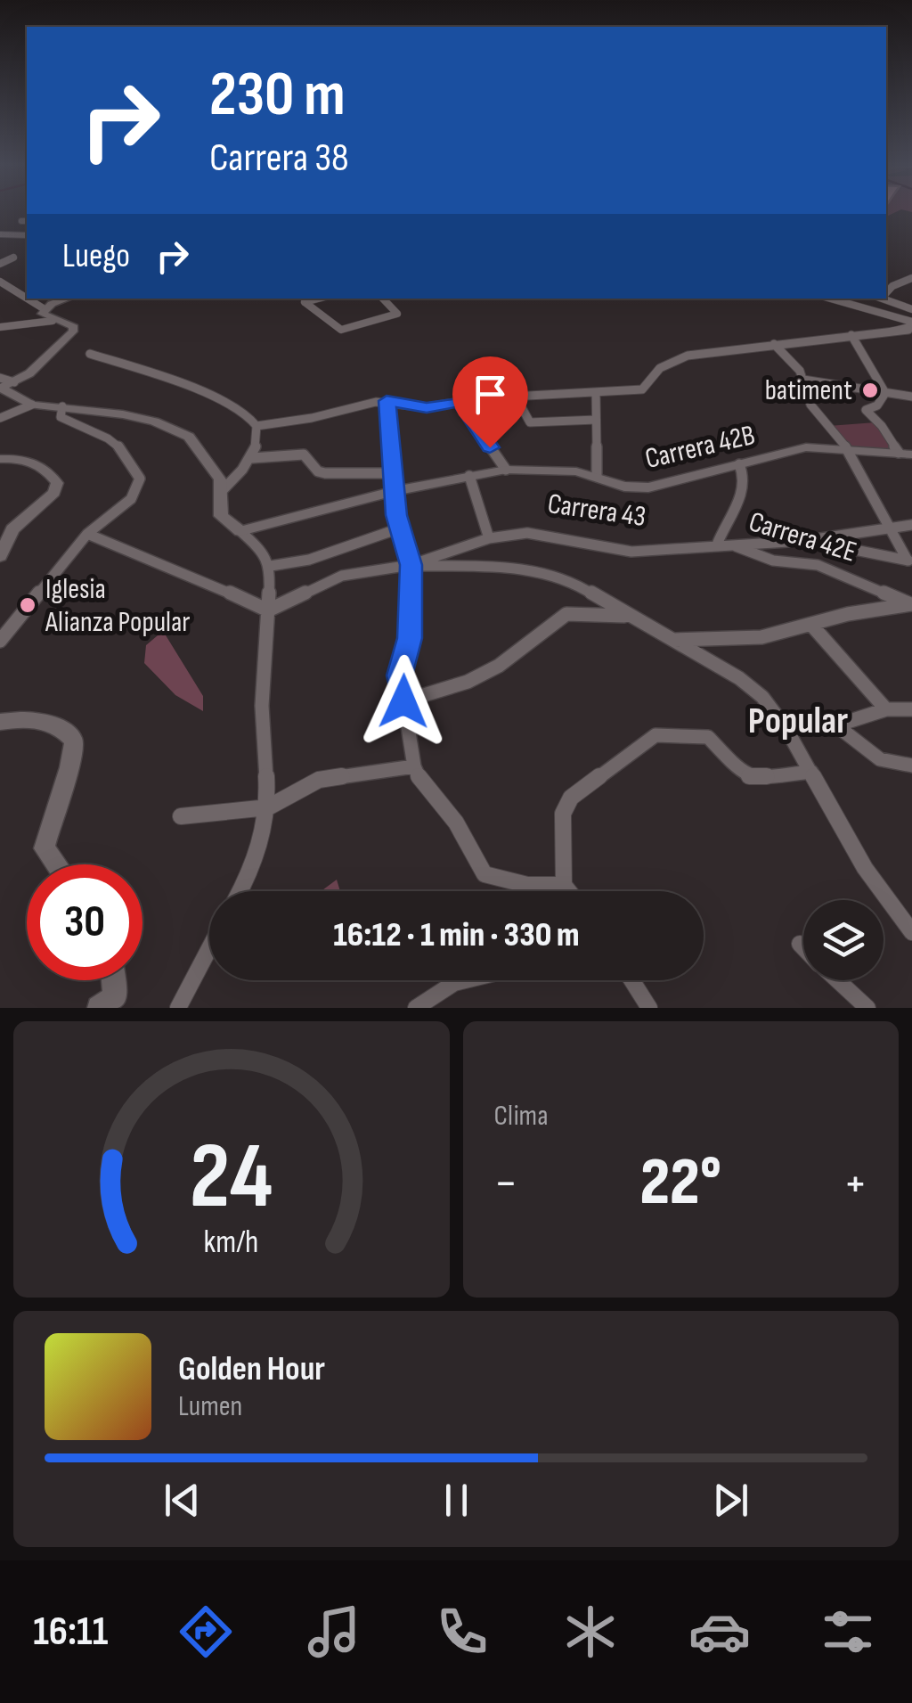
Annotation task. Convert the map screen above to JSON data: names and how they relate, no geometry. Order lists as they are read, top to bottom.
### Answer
{
  "streets": {
    "street": ["Carrera 42B", "Carrera 43", "Carrera 42E"]
  },
  "crossings": [
    ["Carrera 43", "Carrera 42E"]
  ],
  "districts": ["Popular"],
  "places": ["batiment", "Iglesia Alianza Popular"],
  "page": {
    "turn": ["230 m", "Carrera 38"],
    "then": "Luego",
    "limit": "30",
    "trip": "16:12 · 1 min · 330 m",
    "tile": "Clima",
    "heat": ["−", "22°", "+"],
    "song": ["Golden Hour", "Lumen"],
    "tabs": "16:11",
    "gauge": ["24", "km/h"]
  }
}
